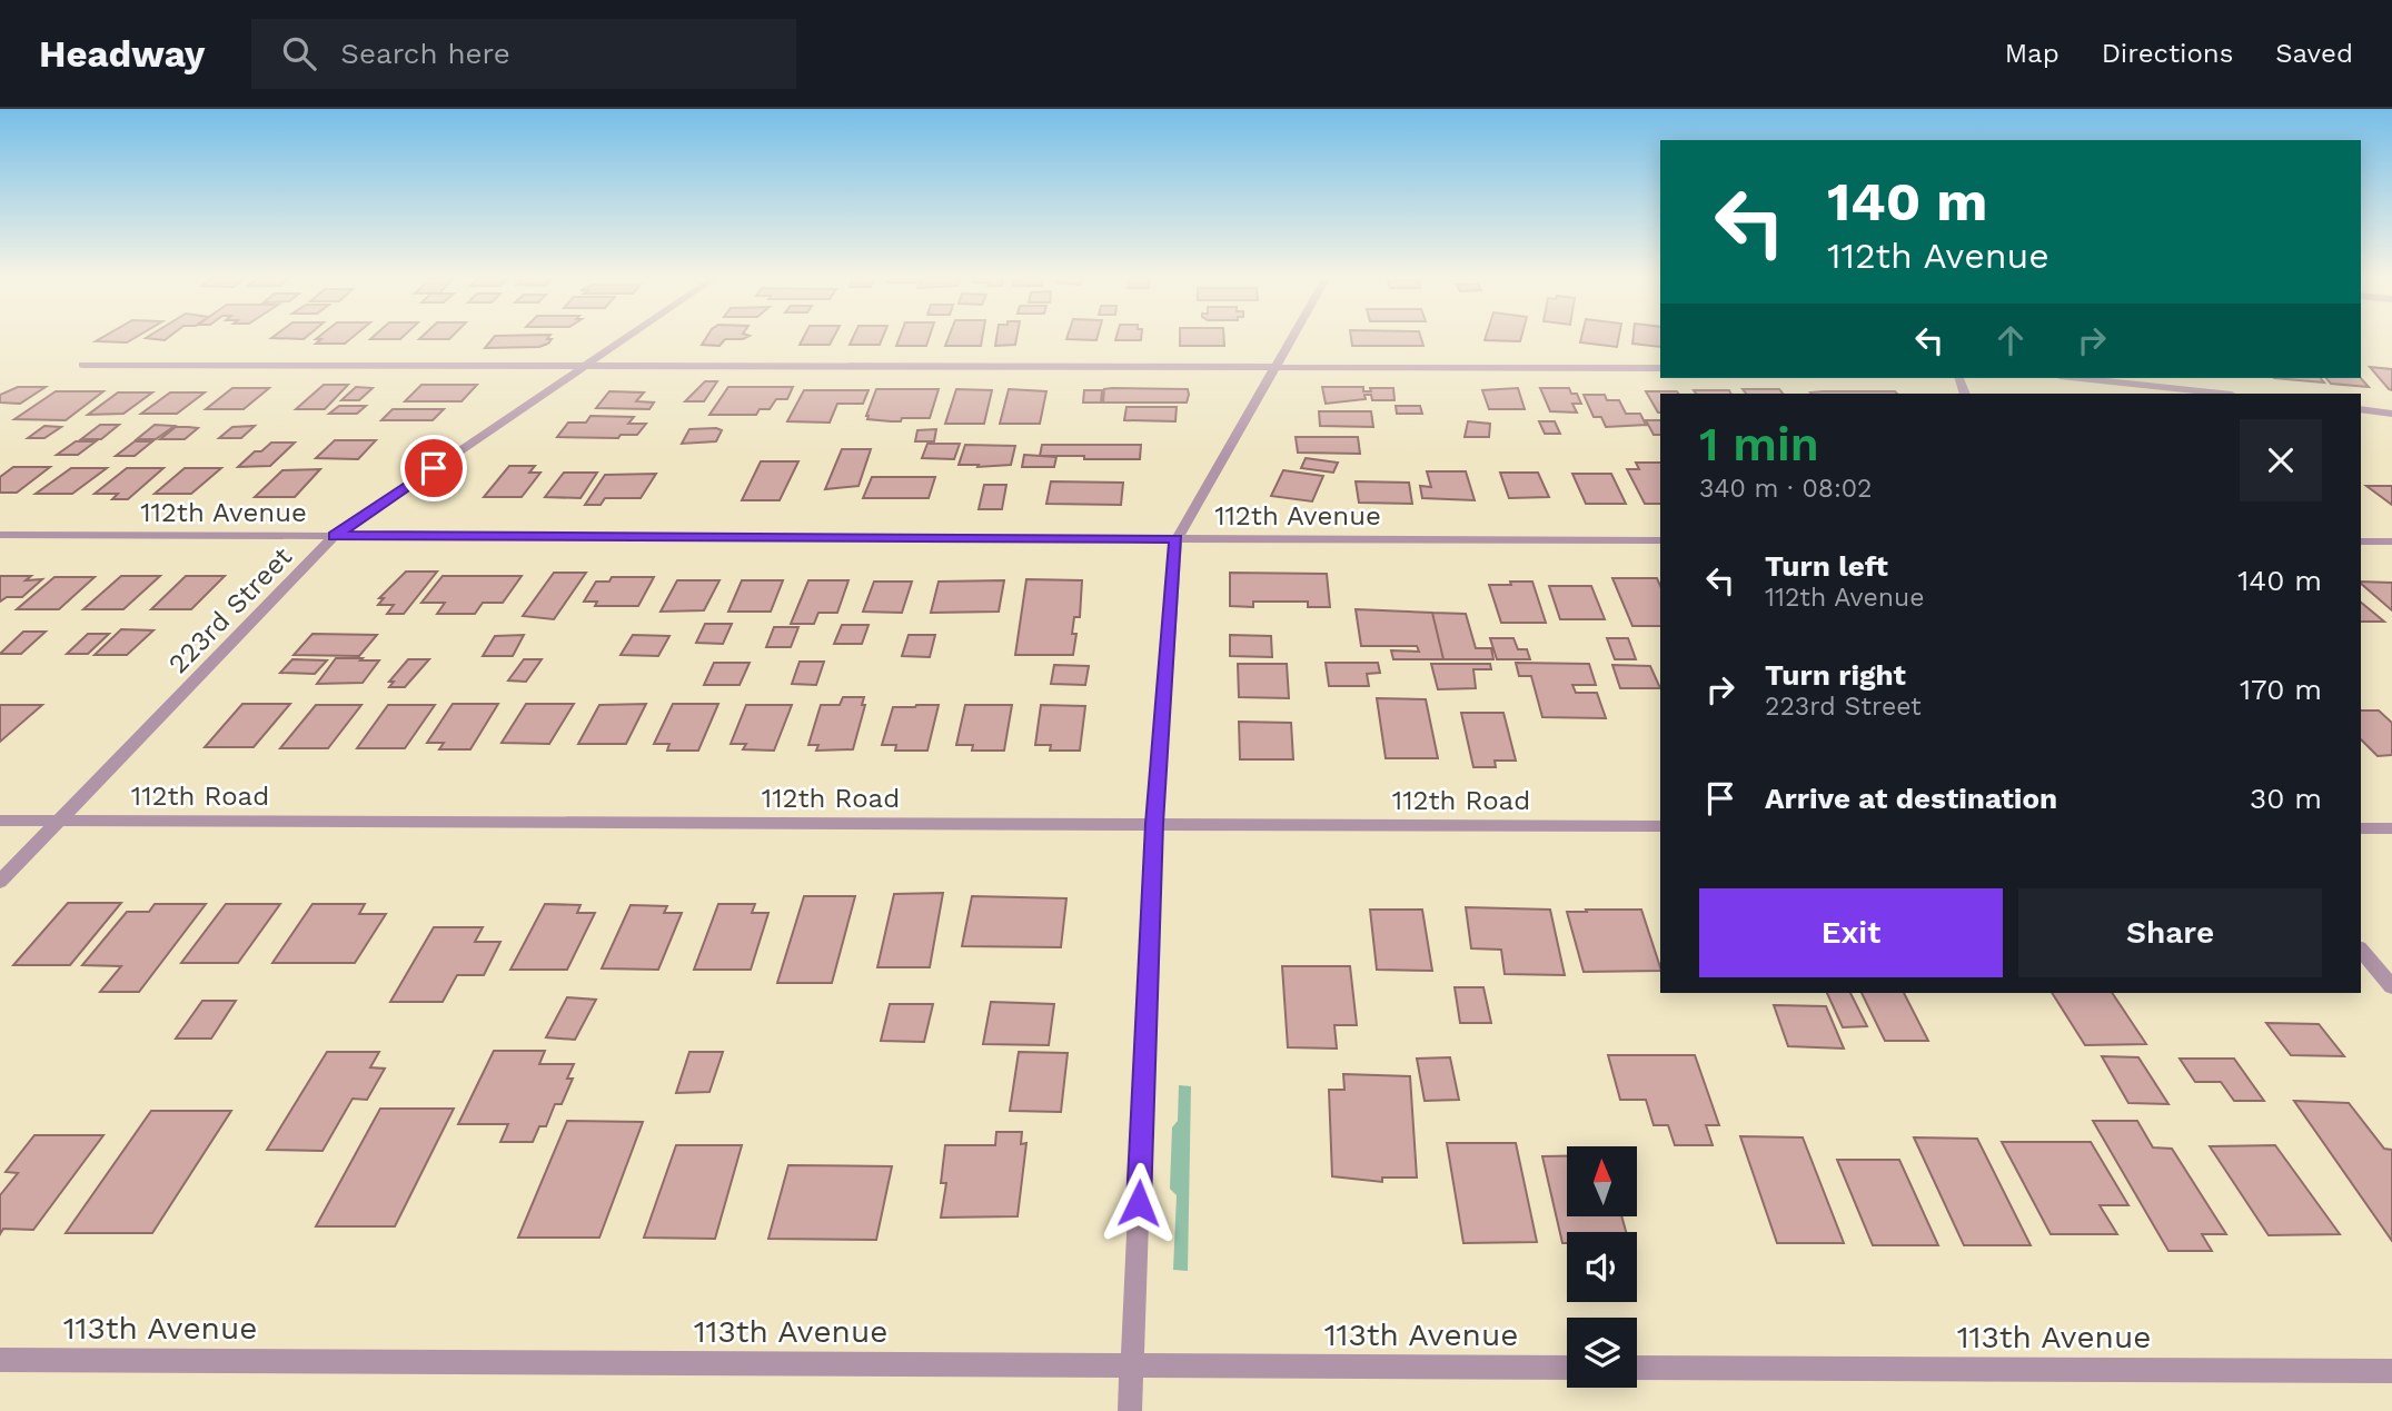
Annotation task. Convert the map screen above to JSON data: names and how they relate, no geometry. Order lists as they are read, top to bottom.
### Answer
{
  "streets": {
    "street": [
      "112th Avenue",
      "223rd Street",
      "112th Road",
      "113th Avenue"
    ]
  },
  "crossings": [
    ["112th Avenue", "223rd Street"],
    ["223rd Street", "112th Road"]
  ],
  "north": "top",
  "page": {
    "header": "Headway",
    "search": "Search here",
    "nav": ["Map", "Directions", "Saved"],
    "turn": ["140 m", "112th Avenue"],
    "heading": ["1 min", "340 m · 08:02"],
    "list": [
      {
        "name": "Turn left",
        "note": "112th Avenue",
        "value": "140 m"
      },
      {
        "name": "Turn right",
        "note": "223rd Street",
        "value": "170 m"
      },
      {
        "name": "Arrive at destination",
        "value": "30 m"
      }
    ],
    "buttons": ["Exit", "Share"]
  }
}
